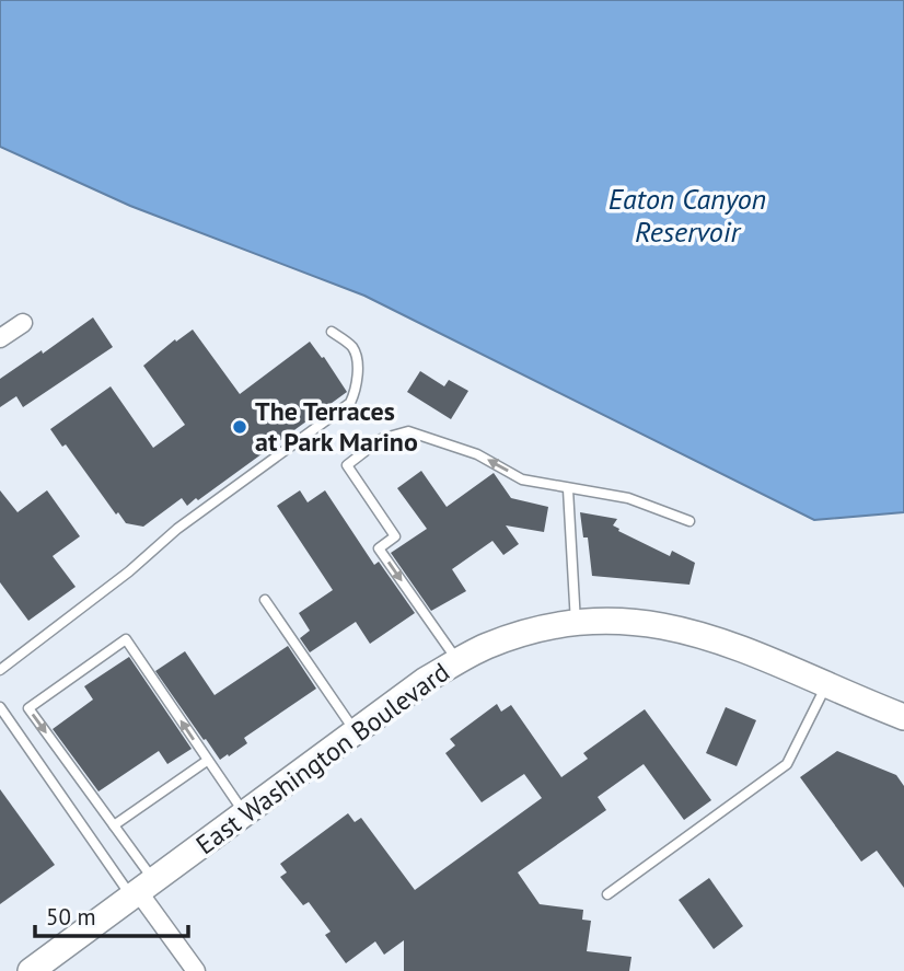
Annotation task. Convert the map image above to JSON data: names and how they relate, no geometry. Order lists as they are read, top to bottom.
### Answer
{
  "streets": {
    "main road": ["East Washington Boulevard"]
  },
  "water": ["Eaton Canyon Reservoir"],
  "places": ["The Terraces at Park Marino"],
  "scale_bar": "50 m"
}
